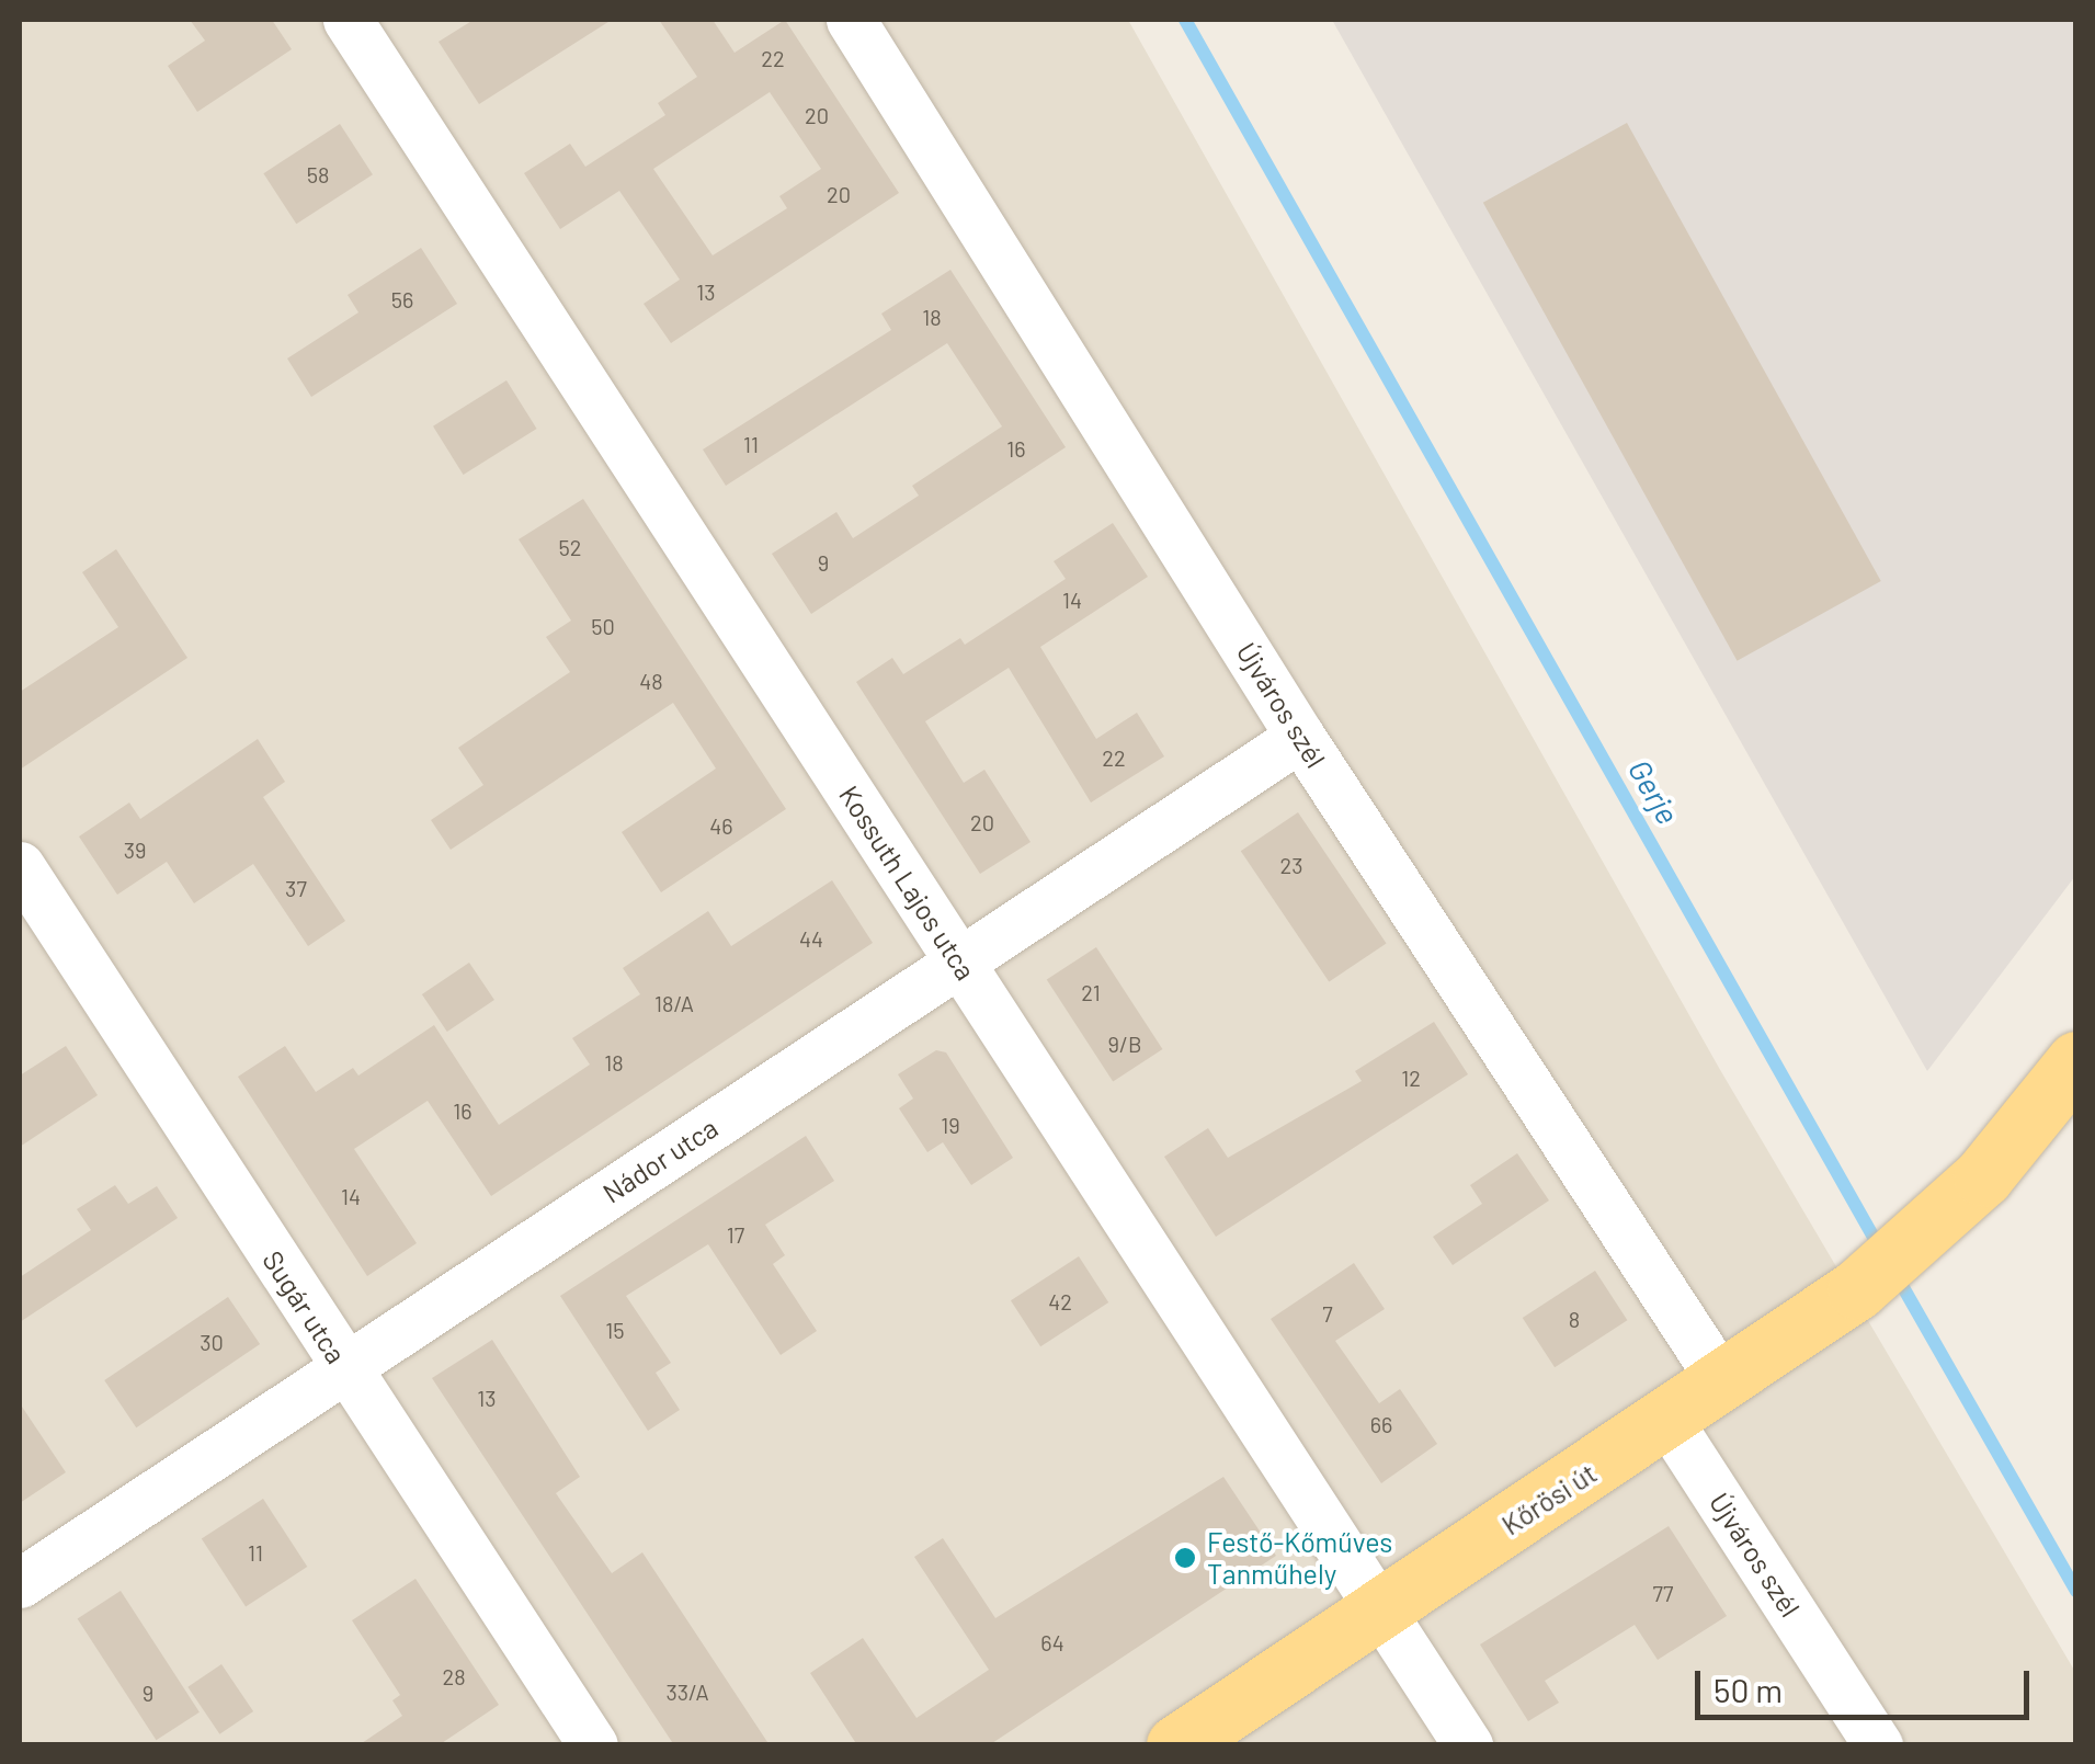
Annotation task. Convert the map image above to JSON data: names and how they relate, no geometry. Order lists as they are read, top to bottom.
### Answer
{
  "streets": {
    "main road": ["Kőrösi út"],
    "street": [
      "Újváros szél",
      "Kossuth Lajos utca",
      "Nádor utca",
      "Sugár utca"
    ]
  },
  "crossings": [
    ["Újváros szél", "Nádor utca"],
    ["Újváros szél", "Kőrösi út"],
    ["Kossuth Lajos utca", "Nádor utca"],
    ["Kossuth Lajos utca", "Kőrösi út"],
    ["Nádor utca", "Sugár utca"]
  ],
  "water": ["Gerje"],
  "places": ["Festő-Kőműves Tanműhely"],
  "house_numbers": [
    "22",
    "20",
    "58",
    "20",
    "13",
    "56",
    "18",
    "11",
    "16",
    "52",
    "9",
    "14",
    "50",
    "48",
    "22",
    "20",
    "46",
    "39",
    "23",
    "37",
    "44",
    "21",
    "18/A",
    "9/B",
    "18",
    "12",
    "16",
    "19",
    "14",
    "17",
    "42",
    "7",
    "8",
    "15",
    "30",
    "13",
    "66",
    "11",
    "77",
    "64",
    "28",
    "33/A",
    "9"
  ],
  "scale_bar": "50 m"
}
